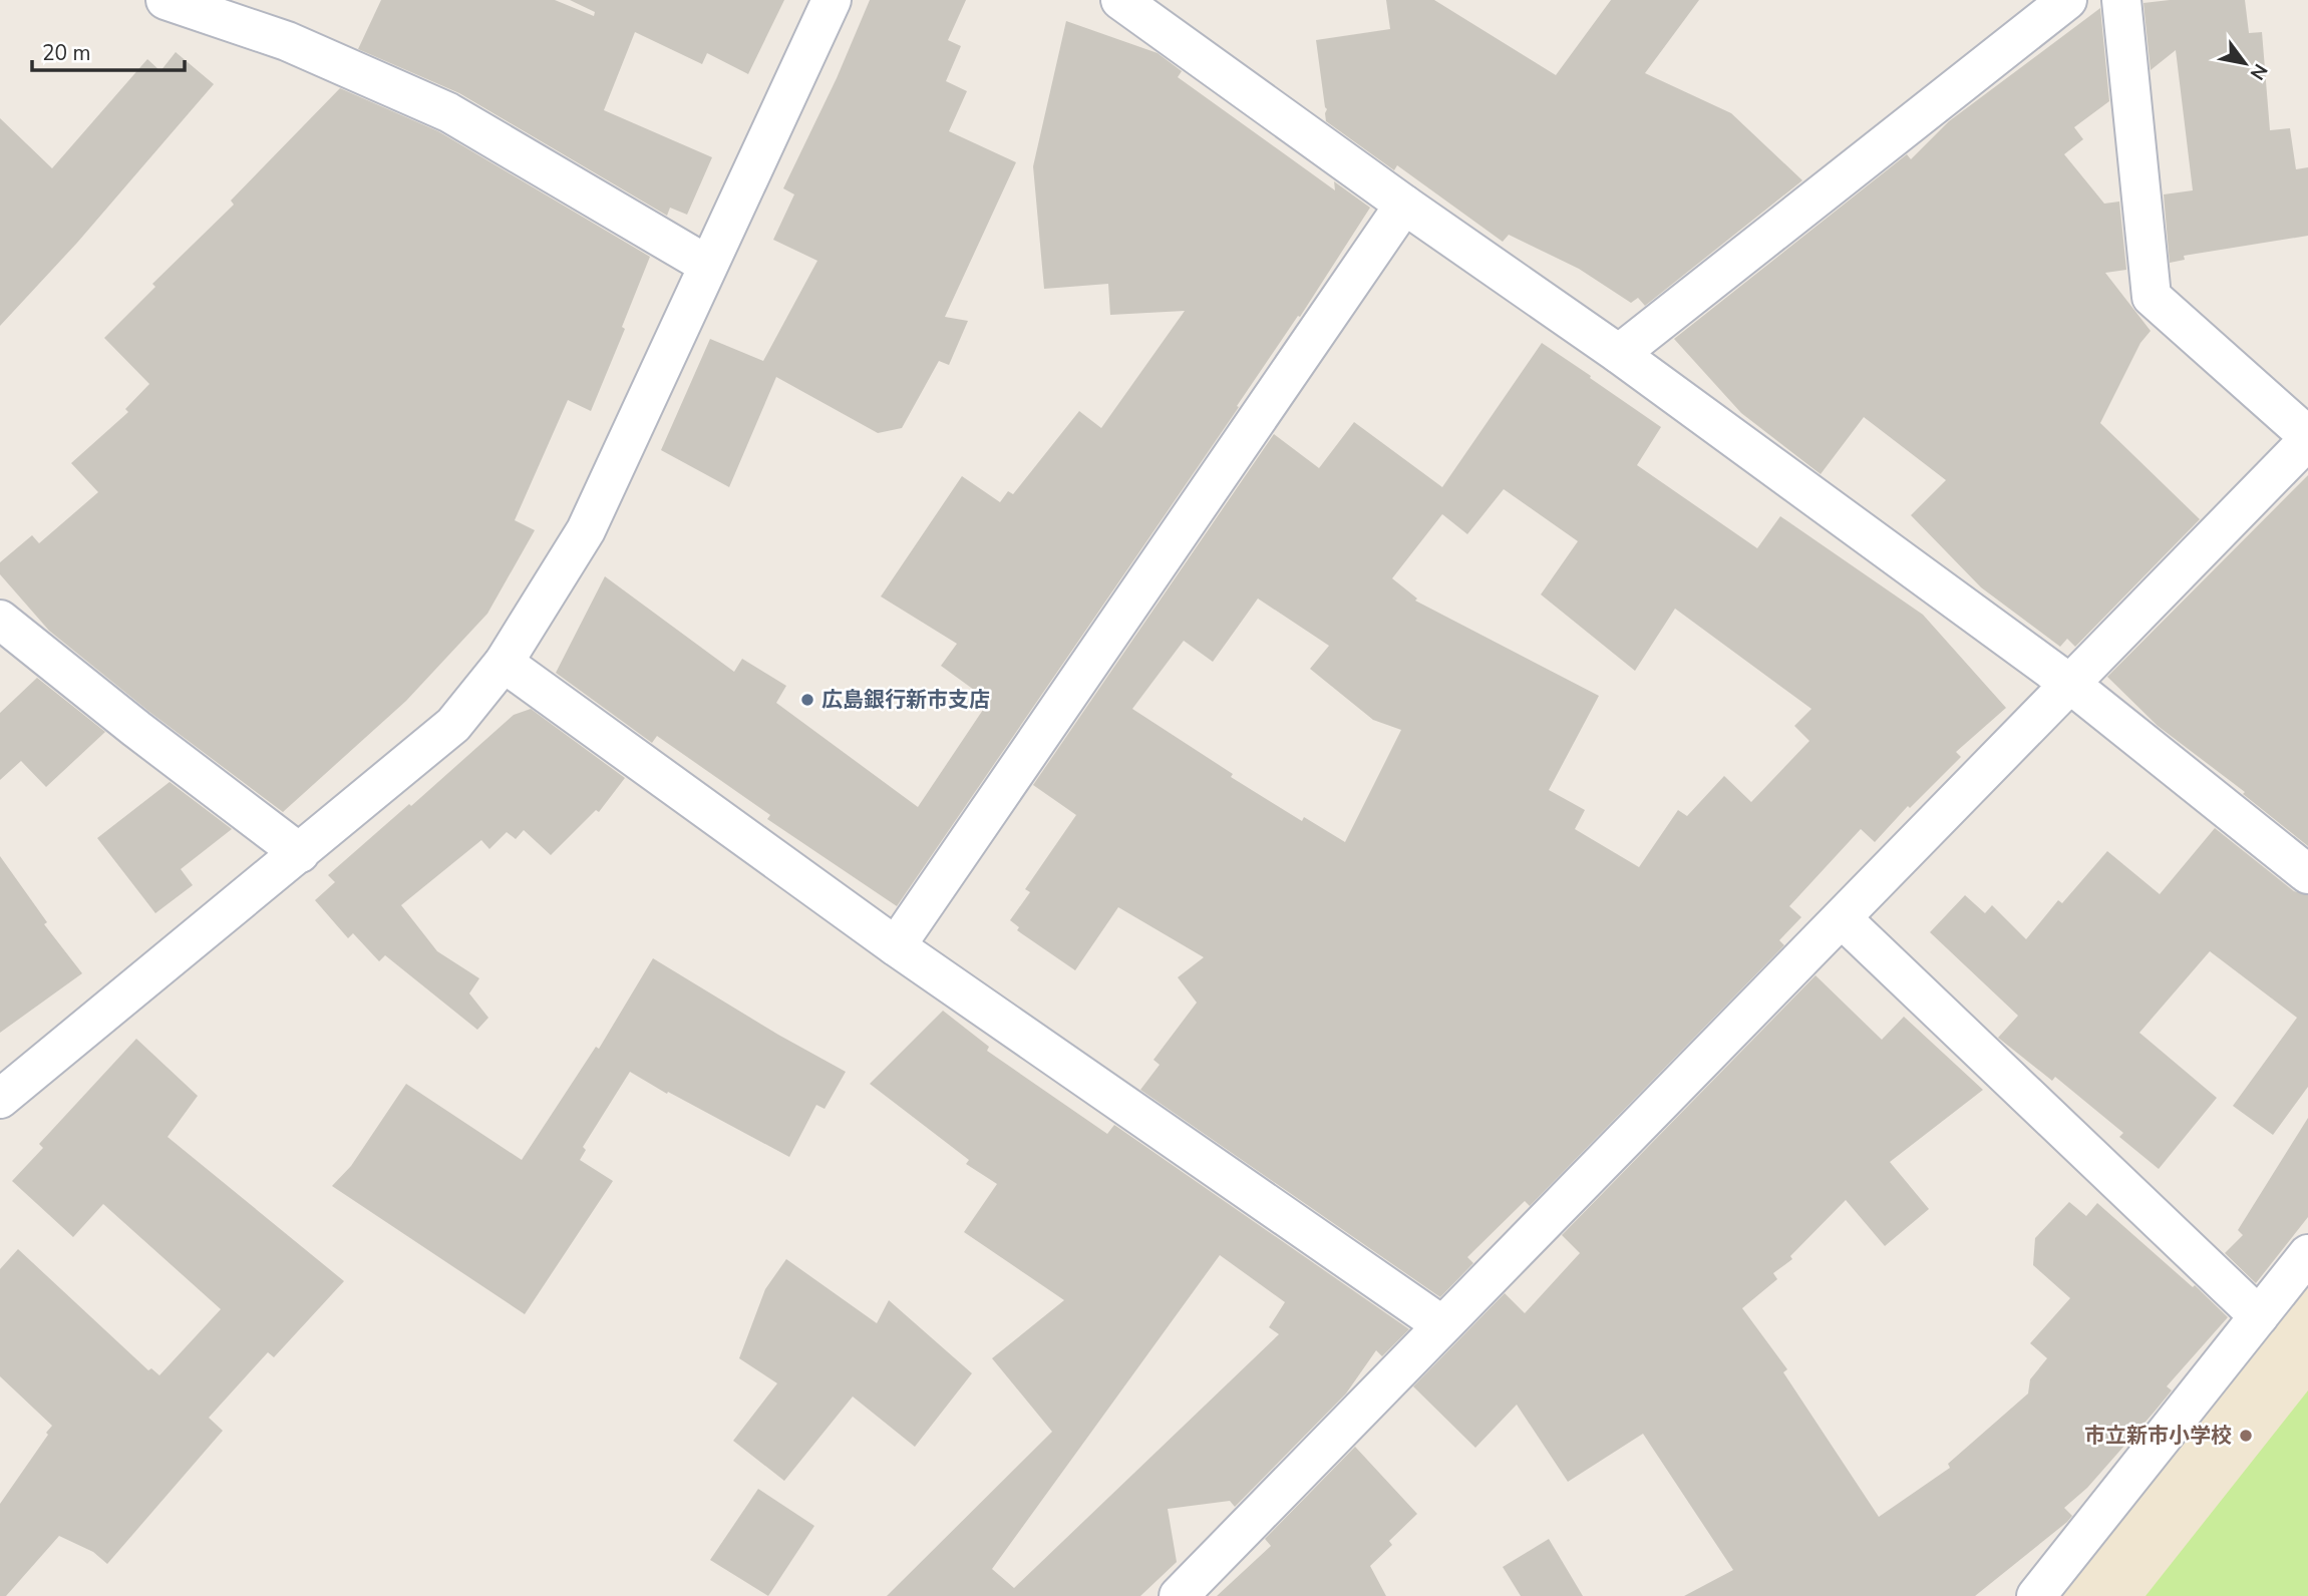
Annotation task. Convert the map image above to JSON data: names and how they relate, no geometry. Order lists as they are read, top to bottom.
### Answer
{
  "places": ["広島銀行新市支店", "市立新市小学校"],
  "scale_bar": "20 m",
  "north": "bottom right"
}
